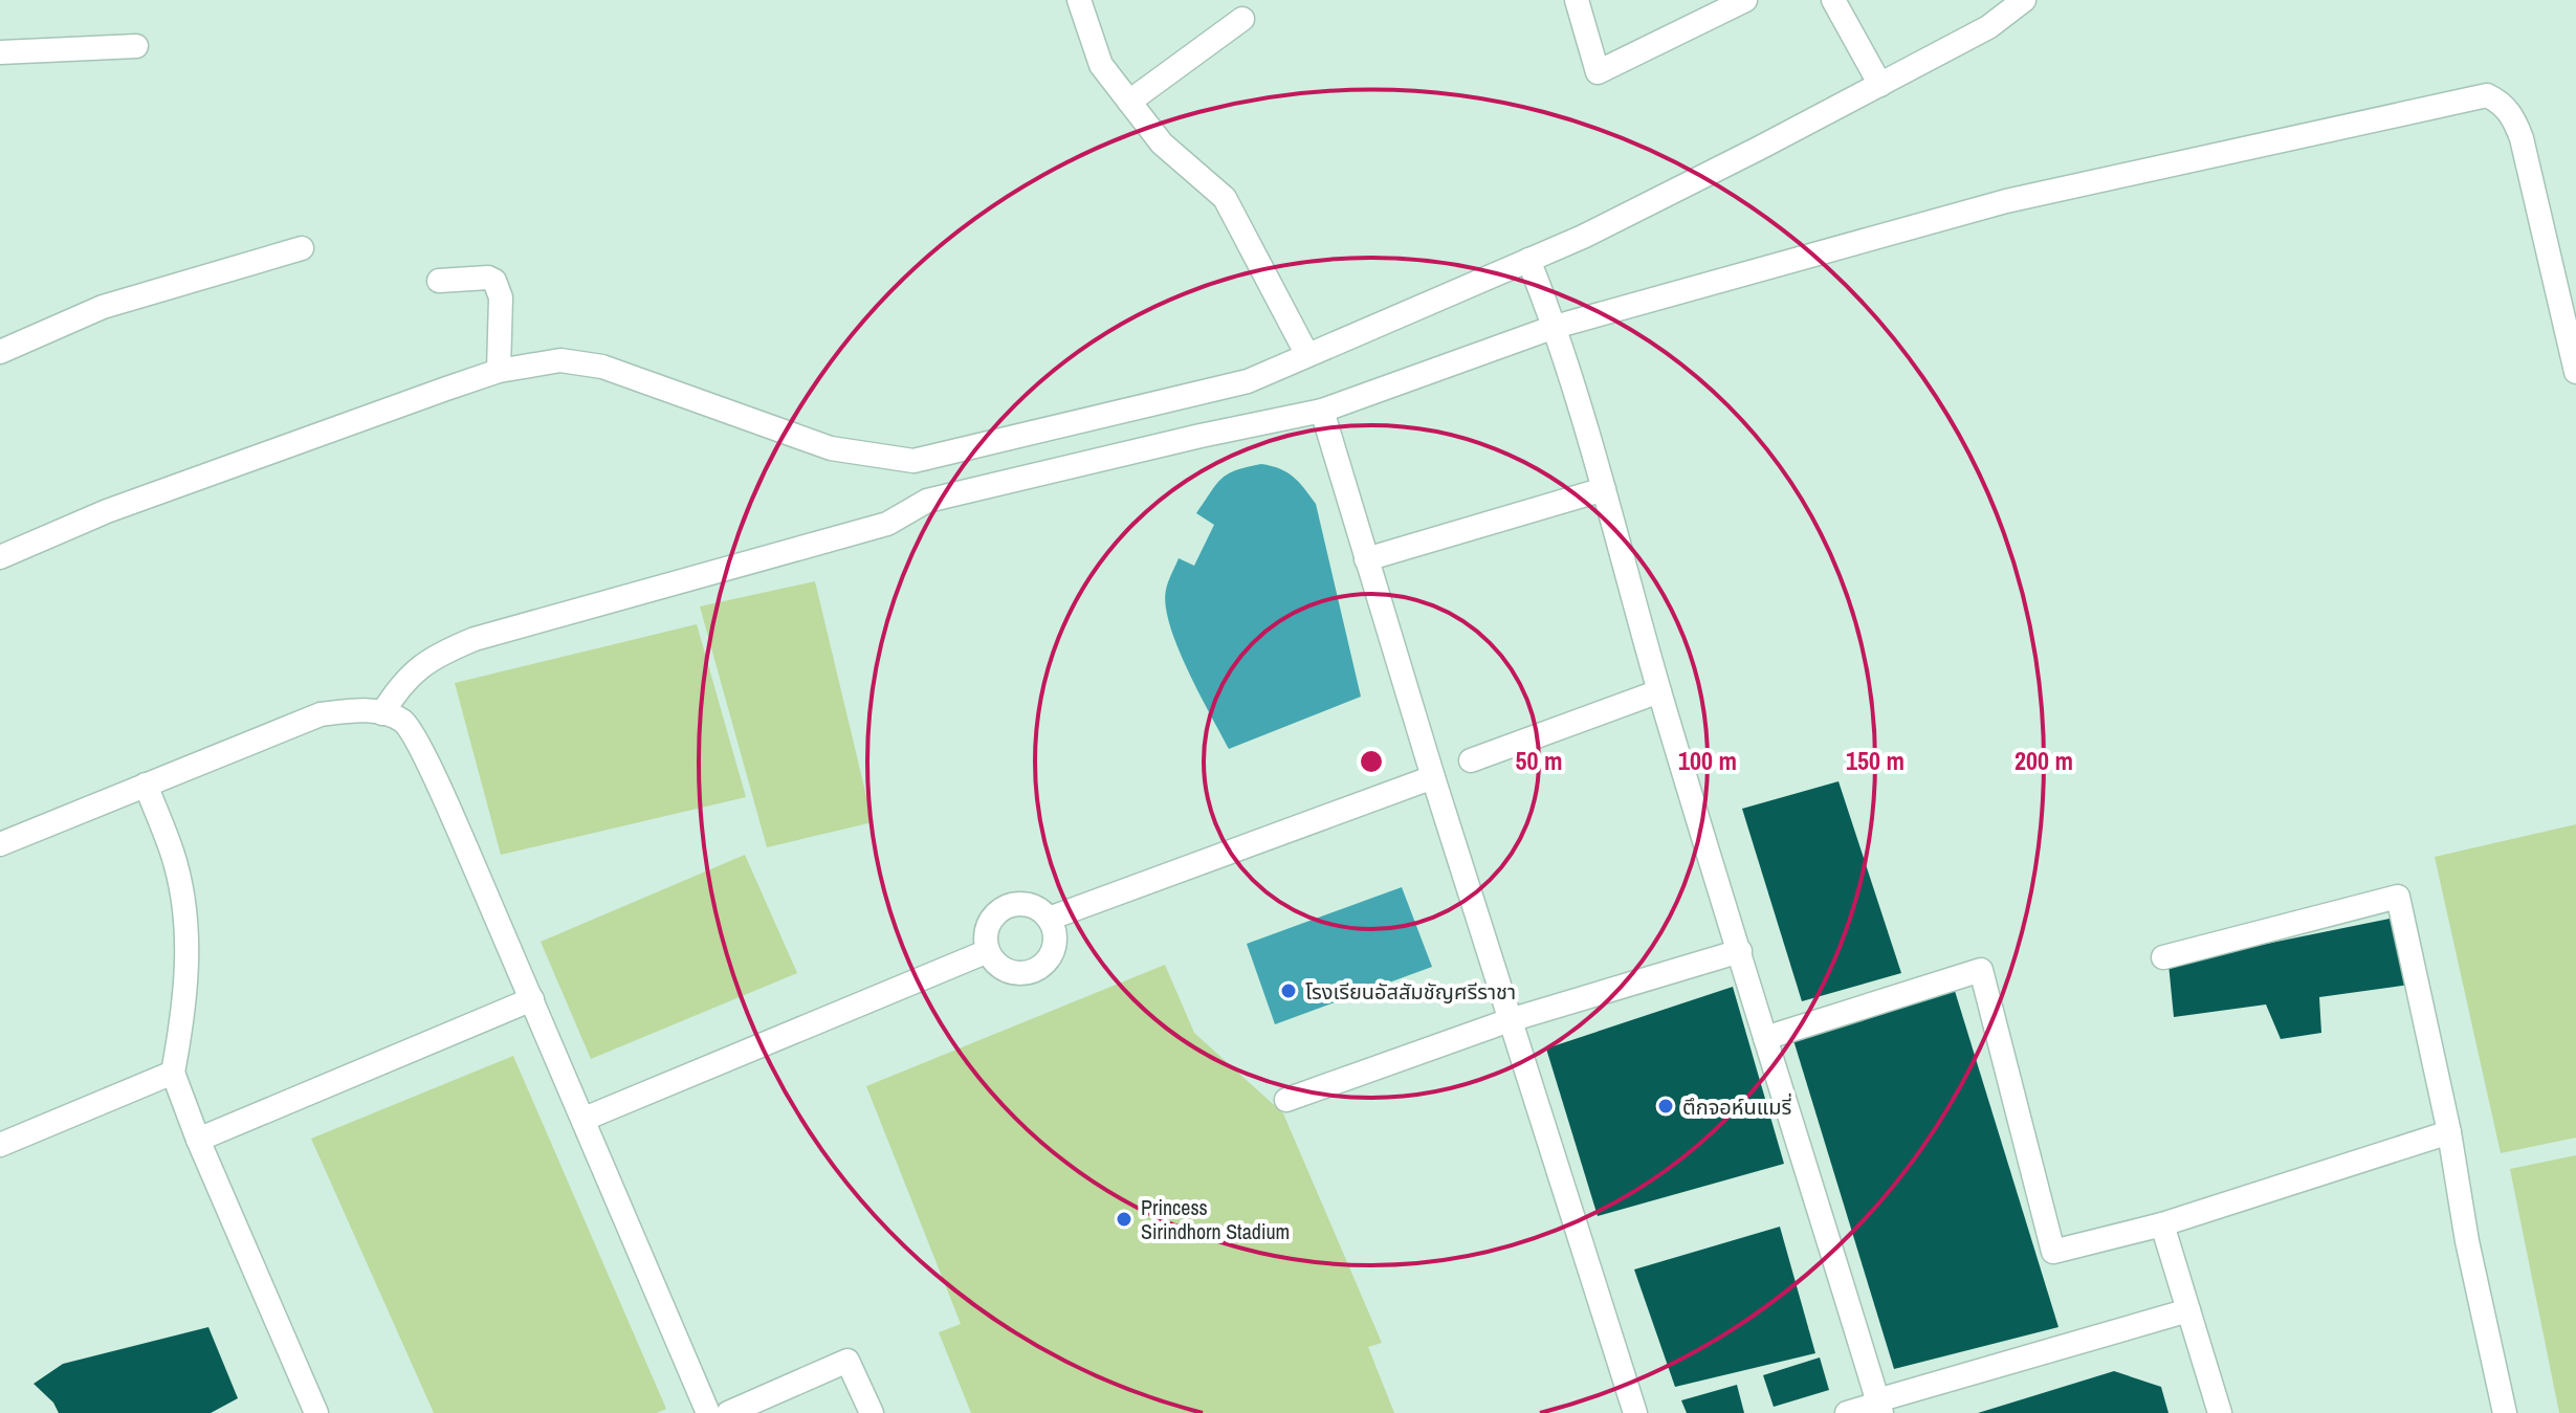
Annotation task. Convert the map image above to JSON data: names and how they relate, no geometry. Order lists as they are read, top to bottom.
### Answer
{
  "places": ["โรงเรียนอัสสัมชัญศรีราชา", "ตึกจอห์นแมรี่", "Princess Sirindhorn Stadium"],
  "rings": [
    "50 m",
    "100 m",
    "150 m",
    "200 m"
  ]
}
